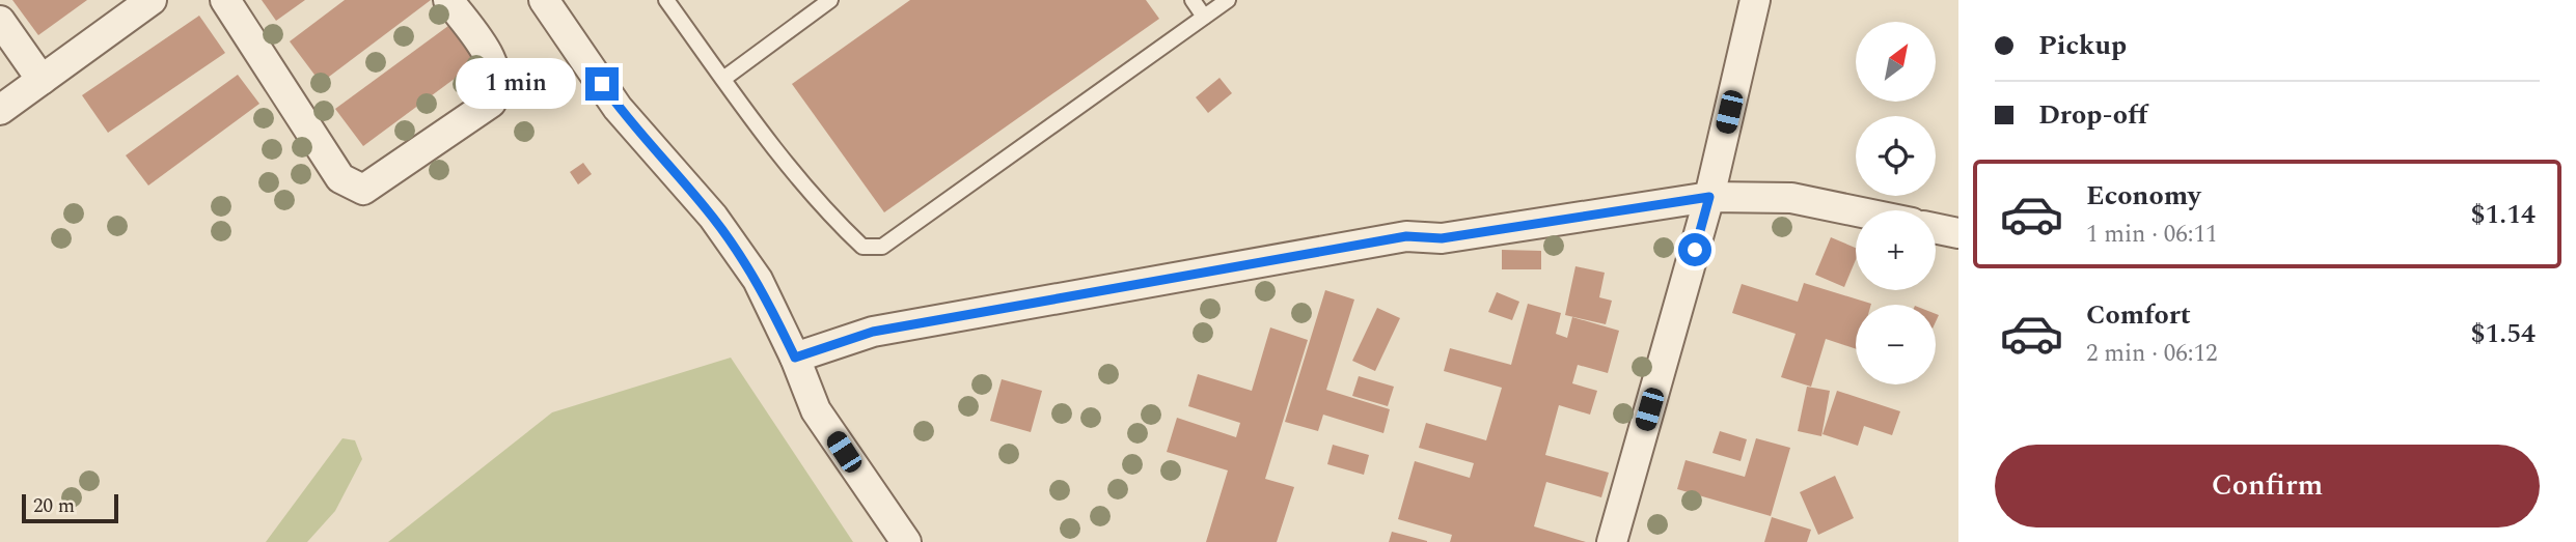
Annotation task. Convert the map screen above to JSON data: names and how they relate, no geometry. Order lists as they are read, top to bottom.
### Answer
{
  "scale_bar": "20 m",
  "north": "top right",
  "page": {
    "banner": ["Pickup", "Drop-off"],
    "map_buttons": ["+", "−"],
    "bubble": "1 min",
    "list": [
      {
        "name": "Economy",
        "note": "1 min · 06:11",
        "value": "$1.14"
      },
      {
        "name": "Comfort",
        "note": "2 min · 06:12",
        "value": "$1.54"
      }
    ],
    "buttons": "Confirm",
    "scale": "20 m"
  }
}
